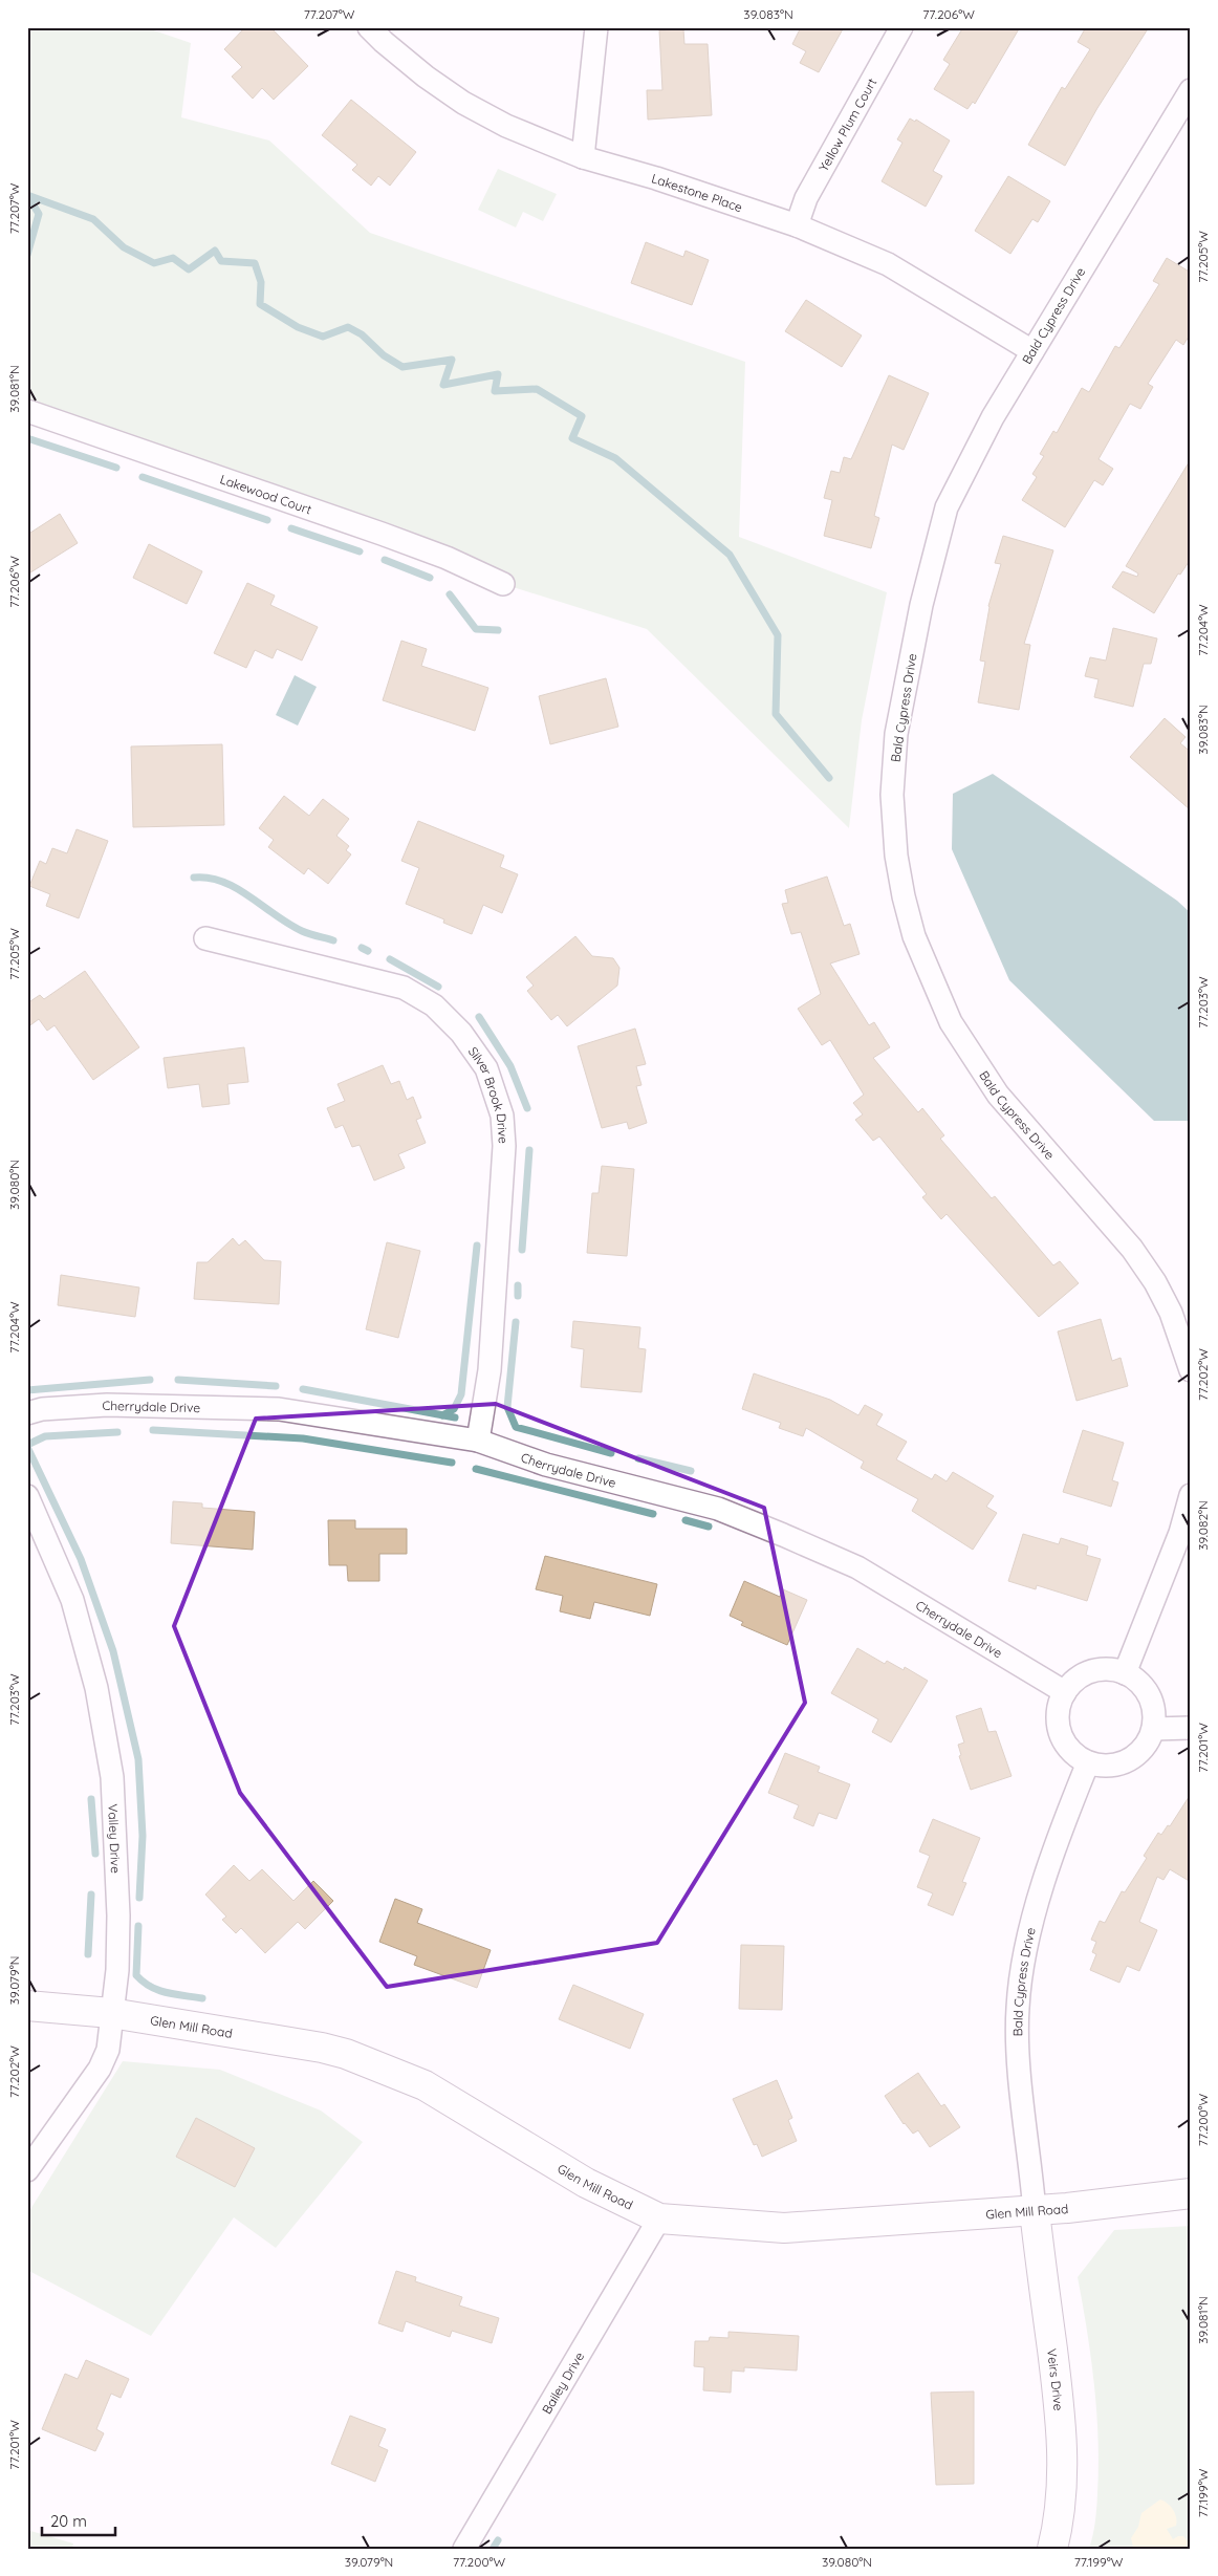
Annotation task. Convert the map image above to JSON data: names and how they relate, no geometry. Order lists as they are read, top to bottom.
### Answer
{
  "streets": {
    "main road": ["Glen Mill Road", "Veirs Drive"],
    "street": [
      "Yellow Plum Court",
      "Lakestone Place",
      "Bald Cypress Drive",
      "Lakewood Court",
      "Silver Brook Drive",
      "Cherrydale Drive",
      "Valley Drive",
      "Bailey Drive"
    ]
  },
  "crossings": [
    ["Yellow Plum Court", "Lakestone Place"],
    ["Lakestone Place", "Bald Cypress Drive"],
    ["Bald Cypress Drive", "Cherrydale Drive"],
    ["Bald Cypress Drive", "Glen Mill Road"],
    ["Bald Cypress Drive", "Veirs Drive"],
    ["Silver Brook Drive", "Cherrydale Drive"],
    ["Valley Drive", "Glen Mill Road"],
    ["Glen Mill Road", "Veirs Drive"],
    ["Glen Mill Road", "Bailey Drive"]
  ],
  "scale_bar": "20 m",
  "coordinates": [
    "77.207°W",
    "39.083°N",
    "77.206°W",
    "77.205°W",
    "39.081°N",
    "77.204°W",
    "77.203°W",
    "39.080°N",
    "77.202°W",
    "39.082°N",
    "77.201°W",
    "39.079°N",
    "77.200°W",
    "77.199°W"
  ]
}
